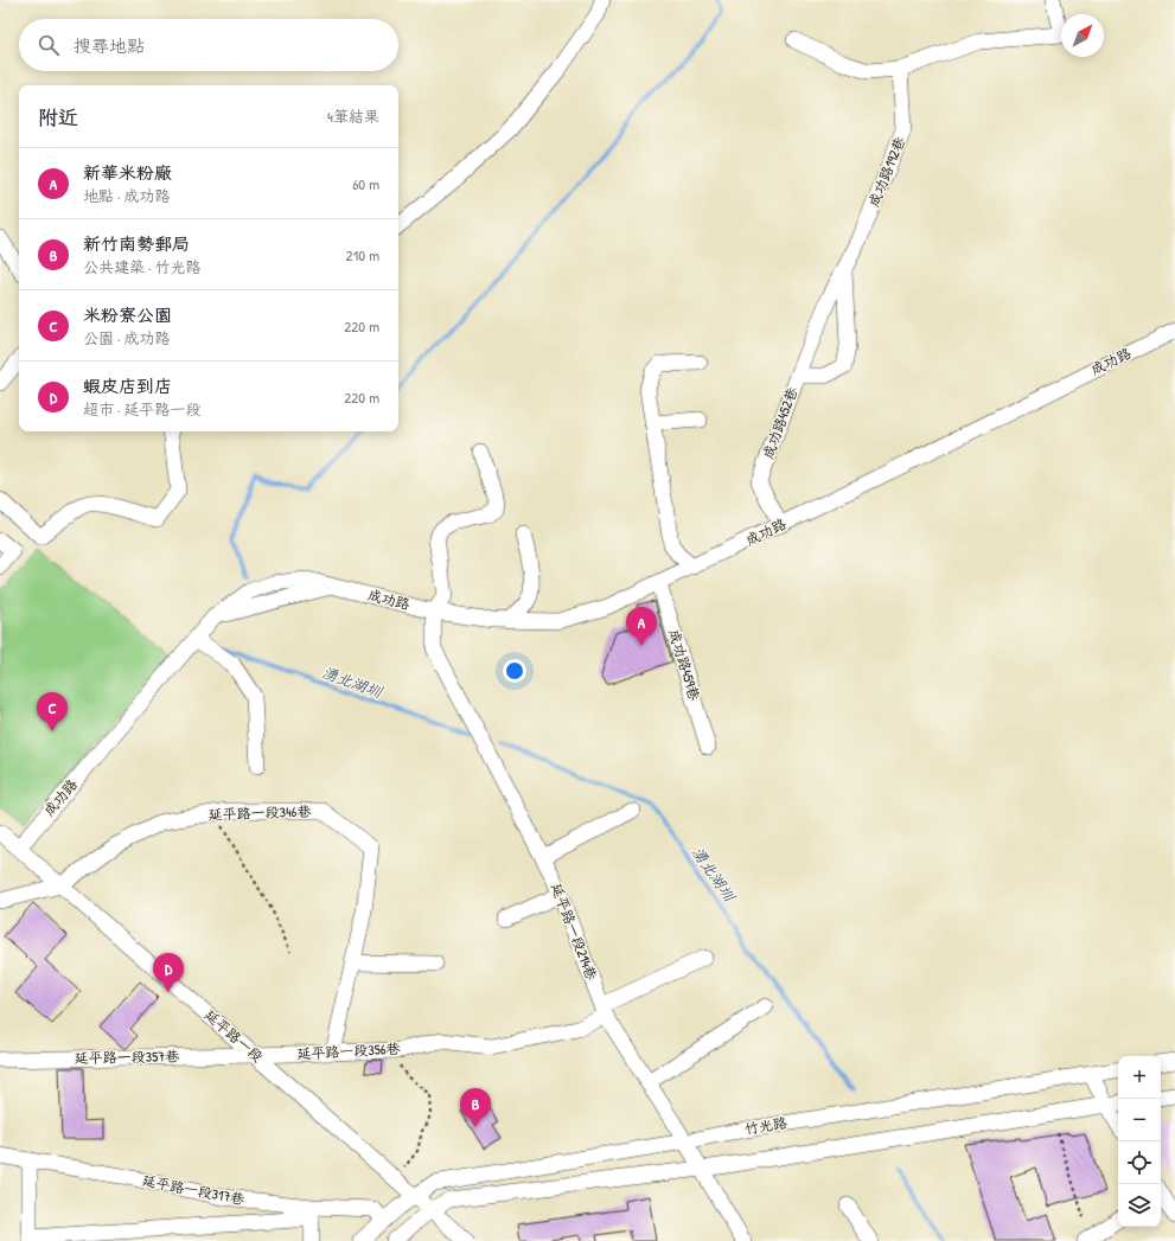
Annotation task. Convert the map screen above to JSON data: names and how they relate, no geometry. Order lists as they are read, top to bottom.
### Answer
{
  "streets": {
    "street": [
      "成功路192巷",
      "成功路",
      "成功路452巷",
      "成功路459巷",
      "延平路一段346巷",
      "延平路一段214巷",
      "延平路一段",
      "延平路一段356巷",
      "延平路一段357巷",
      "竹光路",
      "延平路一段317巷"
    ]
  },
  "crossings": [
    ["成功路192巷", "成功路452巷"],
    ["成功路", "成功路452巷"],
    ["成功路", "成功路459巷"],
    ["成功路", "延平路一段214巷"],
    ["成功路", "延平路一段"],
    ["延平路一段346巷", "延平路一段"],
    ["延平路一段346巷", "延平路一段356巷"],
    ["延平路一段214巷", "延平路一段356巷"],
    ["延平路一段214巷", "竹光路"],
    ["延平路一段", "延平路一段356巷"],
    ["延平路一段", "延平路一段357巷"],
    ["延平路一段", "竹光路"],
    ["延平路一段356巷", "延平路一段357巷"],
    ["竹光路", "延平路一段317巷"]
  ],
  "water": ["湧北湖圳"],
  "north": "top right",
  "page": {
    "search": "搜尋地點",
    "heading": ["附近", "4筆結果"],
    "list": [
      {
        "mark": "A",
        "name": "新華米粉廠",
        "note": "地點 · 成功路",
        "value": "60 m"
      },
      {
        "mark": "B",
        "name": "新竹南勢郵局",
        "note": "公共建築 · 竹光路",
        "value": "210 m"
      },
      {
        "mark": "C",
        "name": "米粉寮公園",
        "note": "公園 · 成功路",
        "value": "220 m"
      },
      {
        "mark": "D",
        "name": "蝦皮店到店",
        "note": "超市 · 延平路一段",
        "value": "220 m"
      }
    ],
    "pins": [
      "A",
      "C",
      "D",
      "B"
    ],
    "map_buttons": ["+", "−"]
  }
}
